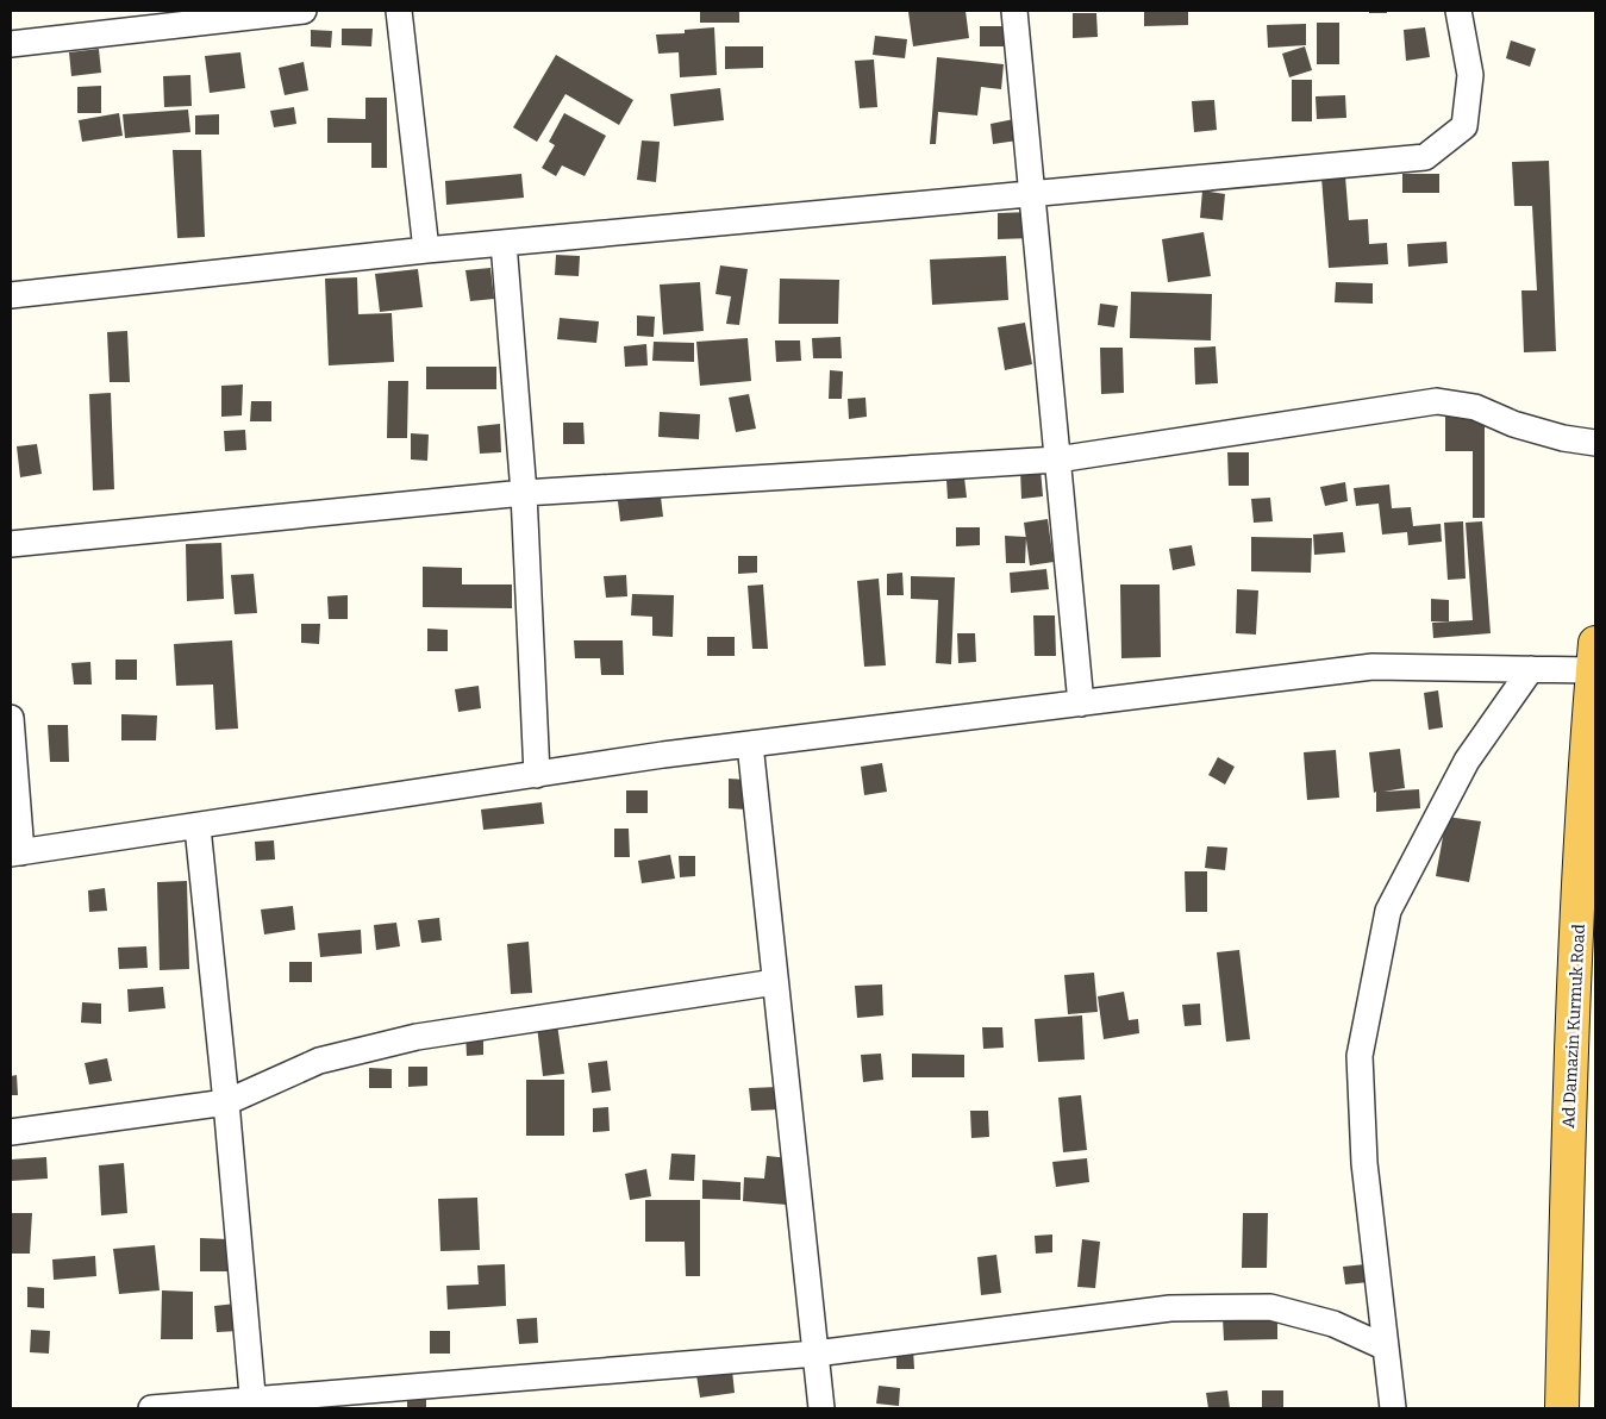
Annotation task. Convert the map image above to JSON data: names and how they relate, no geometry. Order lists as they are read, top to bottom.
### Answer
{
  "streets": {
    "highway": ["Ad Damazin Kurmuk Road"]
  }
}
